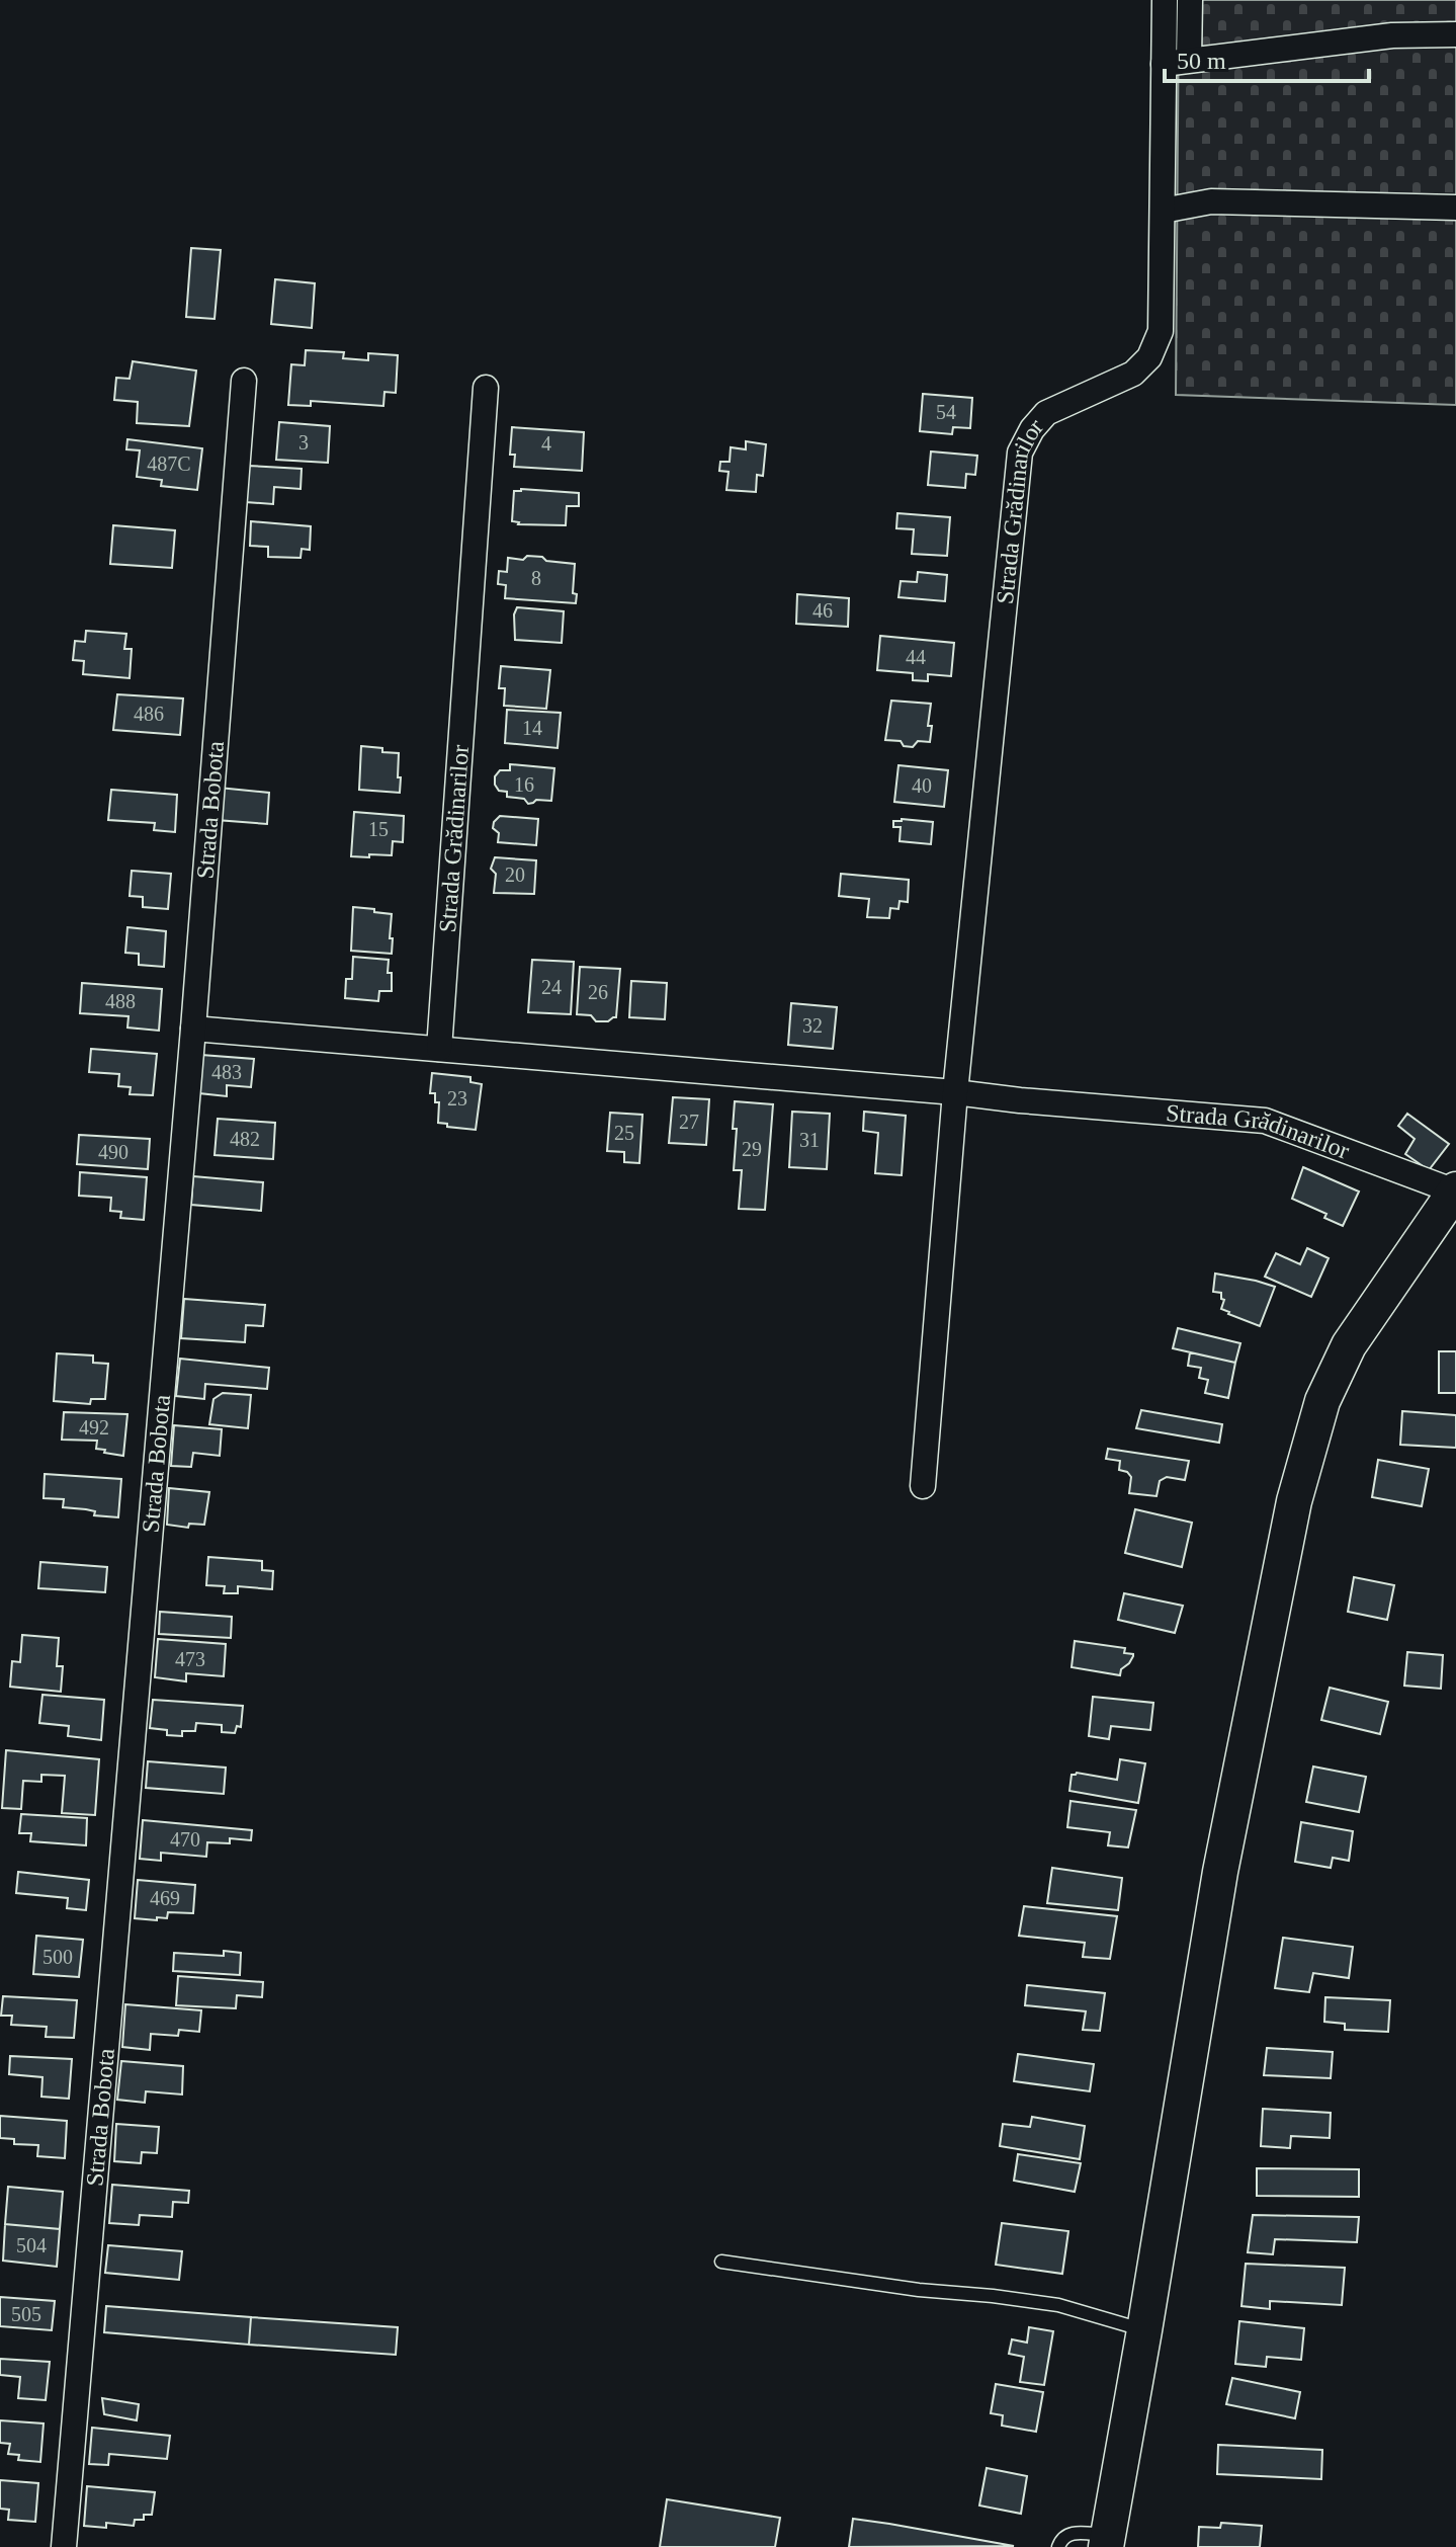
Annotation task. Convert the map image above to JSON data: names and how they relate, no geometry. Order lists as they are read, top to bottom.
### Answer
{
  "streets": {
    "street": ["Strada Grădinarilor", "Strada Bobota"]
  },
  "crossings": [
    ["Strada Grădinarilor", "Strada Bobota"]
  ],
  "house_numbers": [
    "54",
    "3",
    "4",
    "487C",
    "8",
    "46",
    "44",
    "486",
    "14",
    "16",
    "40",
    "15",
    "20",
    "24",
    "26",
    "488",
    "32",
    "483",
    "23",
    "27",
    "25",
    "482",
    "31",
    "29",
    "490",
    "492",
    "473",
    "470",
    "469",
    "500",
    "504",
    "505"
  ],
  "scale_bar": "50 m"
}
